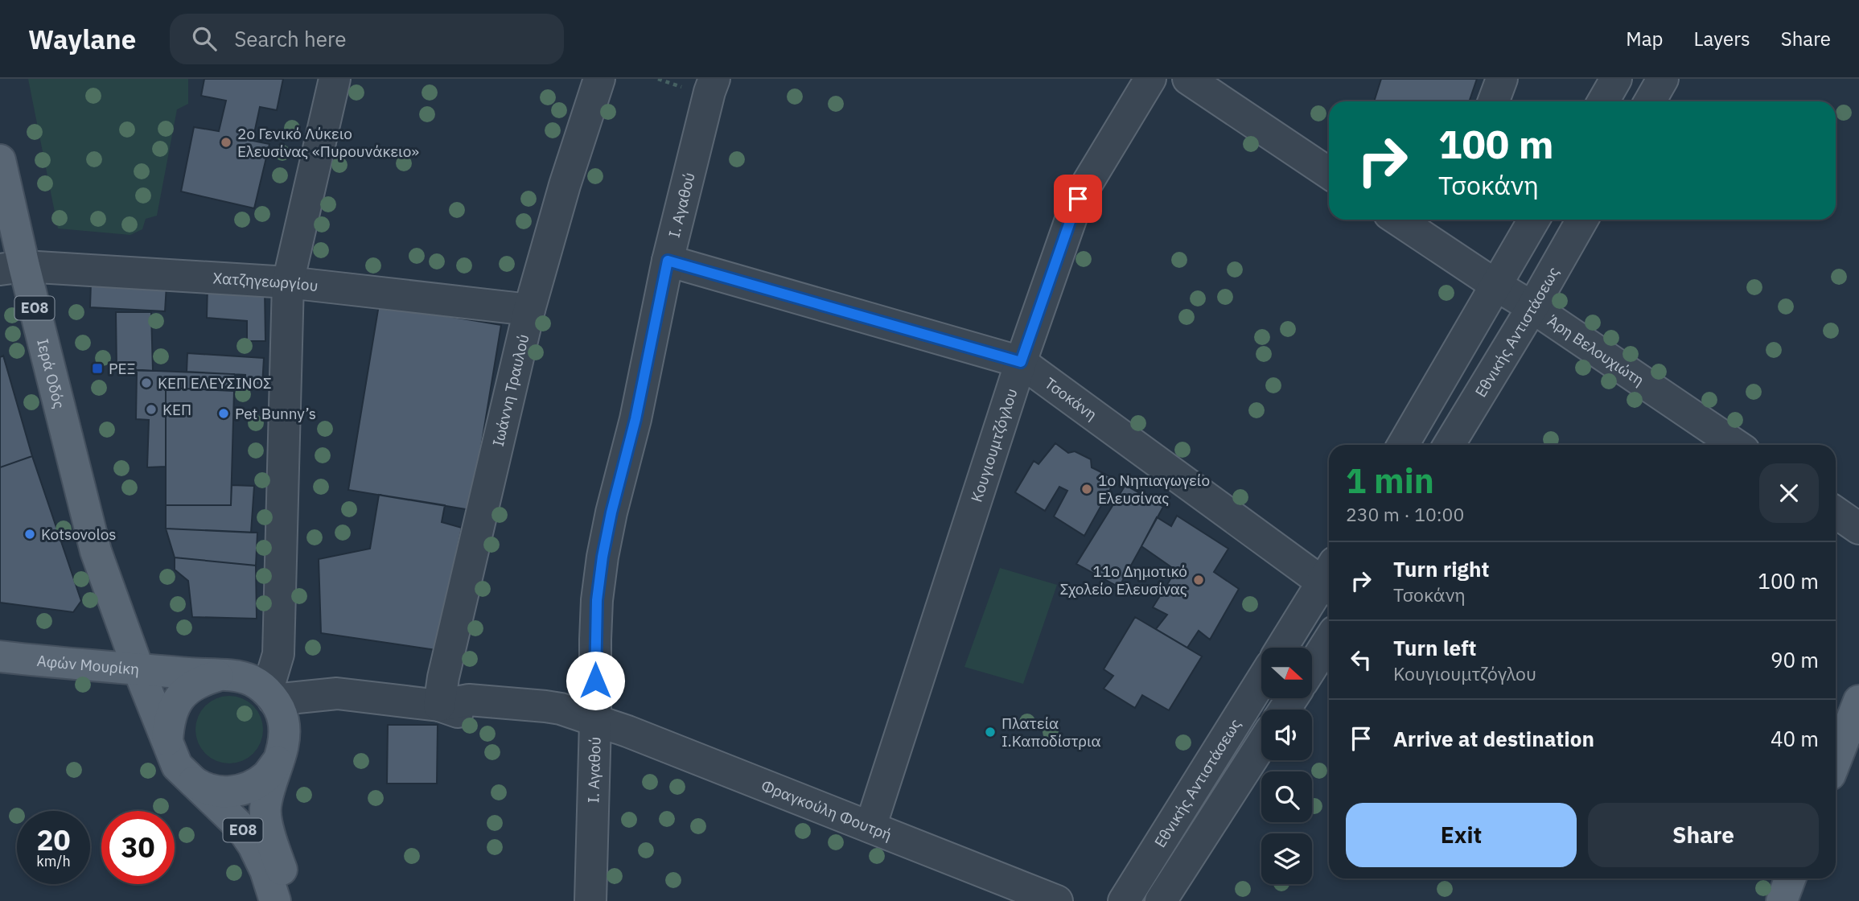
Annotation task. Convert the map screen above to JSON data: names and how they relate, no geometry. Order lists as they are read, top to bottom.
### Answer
{
  "streets": {
    "main road": ["ΕΟ8", "Ιερά Οδός", "Αφών Μουρίκη"],
    "street": [
      "Ι. Αγαθού",
      "Χατζηγεωργίου",
      "Εθνικής Αντιστάσεως",
      "Άρη Βελουχιώτη",
      "Ιωάννη Τραυλού",
      "Τσοκάνη",
      "Κουγιουμτζόγλου",
      "Φραγκούλη Φουτρή"
    ]
  },
  "crossings": [
    ["Ι. Αγαθού", "Τσοκάνη"],
    ["Ι. Αγαθού", "Φραγκούλη Φουτρή"],
    ["Χατζηγεωργίου", "Ιερά Οδός"],
    ["Χατζηγεωργίου", "Ιωάννη Τραυλού"],
    ["ΕΟ8", "Ιερά Οδός"],
    ["Εθνικής Αντιστάσεως", "Άρη Βελουχιώτη"],
    ["Ιερά Οδός", "Αφών Μουρίκη"],
    ["Ιωάννη Τραυλού", "Φραγκούλη Φουτρή"],
    ["Τσοκάνη", "Κουγιουμτζόγλου"],
    ["Κουγιουμτζόγλου", "Φραγκούλη Φουτρή"]
  ],
  "places": {
    "other": [
      "2ο Γενικό Λύκειο Ελευσίνας «Πυρουνάκειο»",
      "ΚΕΠ ΕΛΕΥΣΙΝΟΣ",
      "ΚΕΠ",
      "Pet Bunny’s",
      "1ο Νηπιαγωγείο Ελευσίνας",
      "Kotsovolos",
      "11ο Δημοτικό Σχολείο Ελευσίνας",
      "Πλατεία Ι.Καποδίστρια"
    ],
    "transit": ["ΡΕΞ"]
  },
  "north": "right",
  "page": {
    "header": "Waylane",
    "search": "Search here",
    "nav": ["Map", "Layers", "Share"],
    "turn": ["100 m", "Τσοκάνη"],
    "heading": ["1 min", "230 m · 10:00"],
    "list": [
      {
        "name": "Turn right",
        "note": "Τσοκάνη",
        "value": "100 m"
      },
      {
        "name": "Turn left",
        "note": "Κουγιουμτζόγλου",
        "value": "90 m"
      },
      {
        "name": "Arrive at destination",
        "value": "40 m"
      }
    ],
    "buttons": ["Exit", "Share"],
    "speed": "20 km/h",
    "limit": "30"
  }
}
